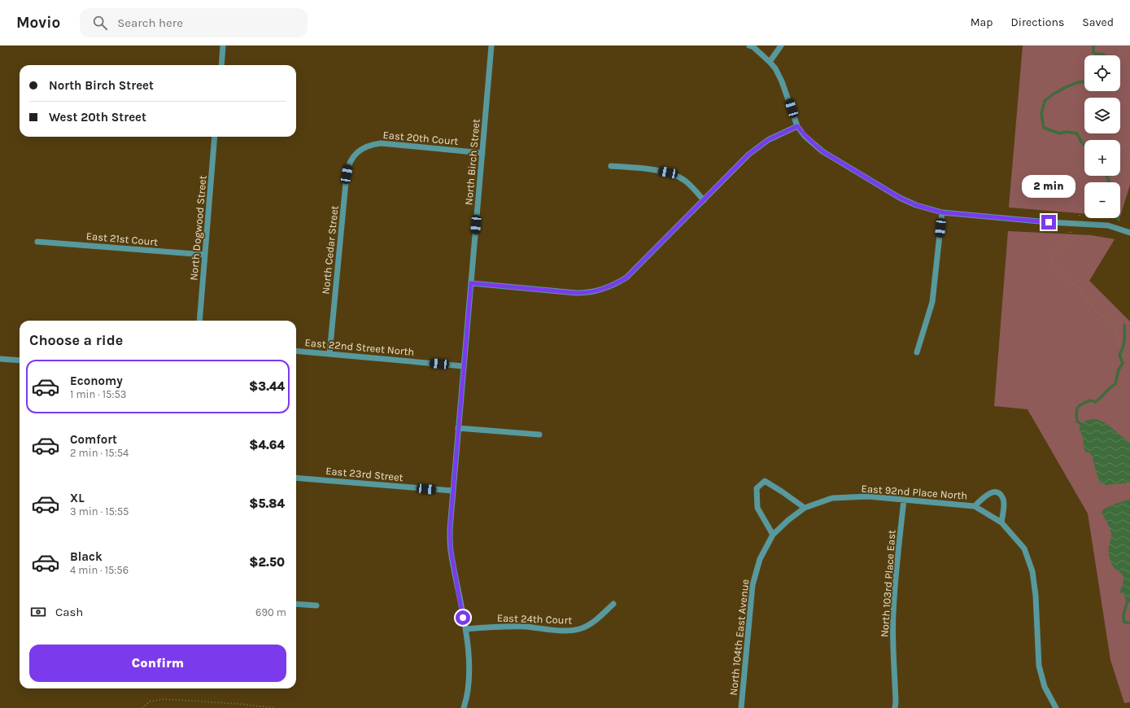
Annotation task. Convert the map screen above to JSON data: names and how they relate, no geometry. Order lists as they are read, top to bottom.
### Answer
{
  "streets": {
    "street": [
      "East 20th Court",
      "North Birch Street",
      "North Dogwood Street",
      "East 21st Court",
      "North Cedar Street",
      "East 22nd Street North",
      "East 23rd Street",
      "East 92nd Place North",
      "North 103rd Place East",
      "East 24th Court",
      "North 104th East Avenue"
    ]
  },
  "crossings": [
    ["East 20th Court", "North Birch Street"],
    ["East 20th Court", "North Cedar Street"],
    ["North Birch Street", "East 22nd Street North"],
    ["North Birch Street", "East 23rd Street"],
    ["North Birch Street", "East 24th Court"],
    ["North Dogwood Street", "East 21st Court"],
    ["North Cedar Street", "East 22nd Street North"],
    ["East 92nd Place North", "North 103rd Place East"],
    ["East 92nd Place North", "North 104th East Avenue"]
  ],
  "page": {
    "header": "Movio",
    "search": "Search here",
    "nav": ["Map", "Directions", "Saved"],
    "map_buttons": ["+", "−"],
    "banner": ["North Birch Street", "West 20th Street"],
    "bubble": "2 min",
    "heading": "Choose a ride",
    "list": [
      {
        "name": "Economy",
        "note": "1 min · 15:53",
        "value": "$3.44"
      },
      {
        "name": "Comfort",
        "note": "2 min · 15:54",
        "value": "$4.64"
      },
      {
        "name": "XL",
        "note": "3 min · 15:55",
        "value": "$5.84"
      },
      {
        "name": "Black",
        "note": "4 min · 15:56",
        "value": "$2.50"
      }
    ],
    "pay": ["Cash", "690 m"],
    "buttons": "Confirm"
  }
}
